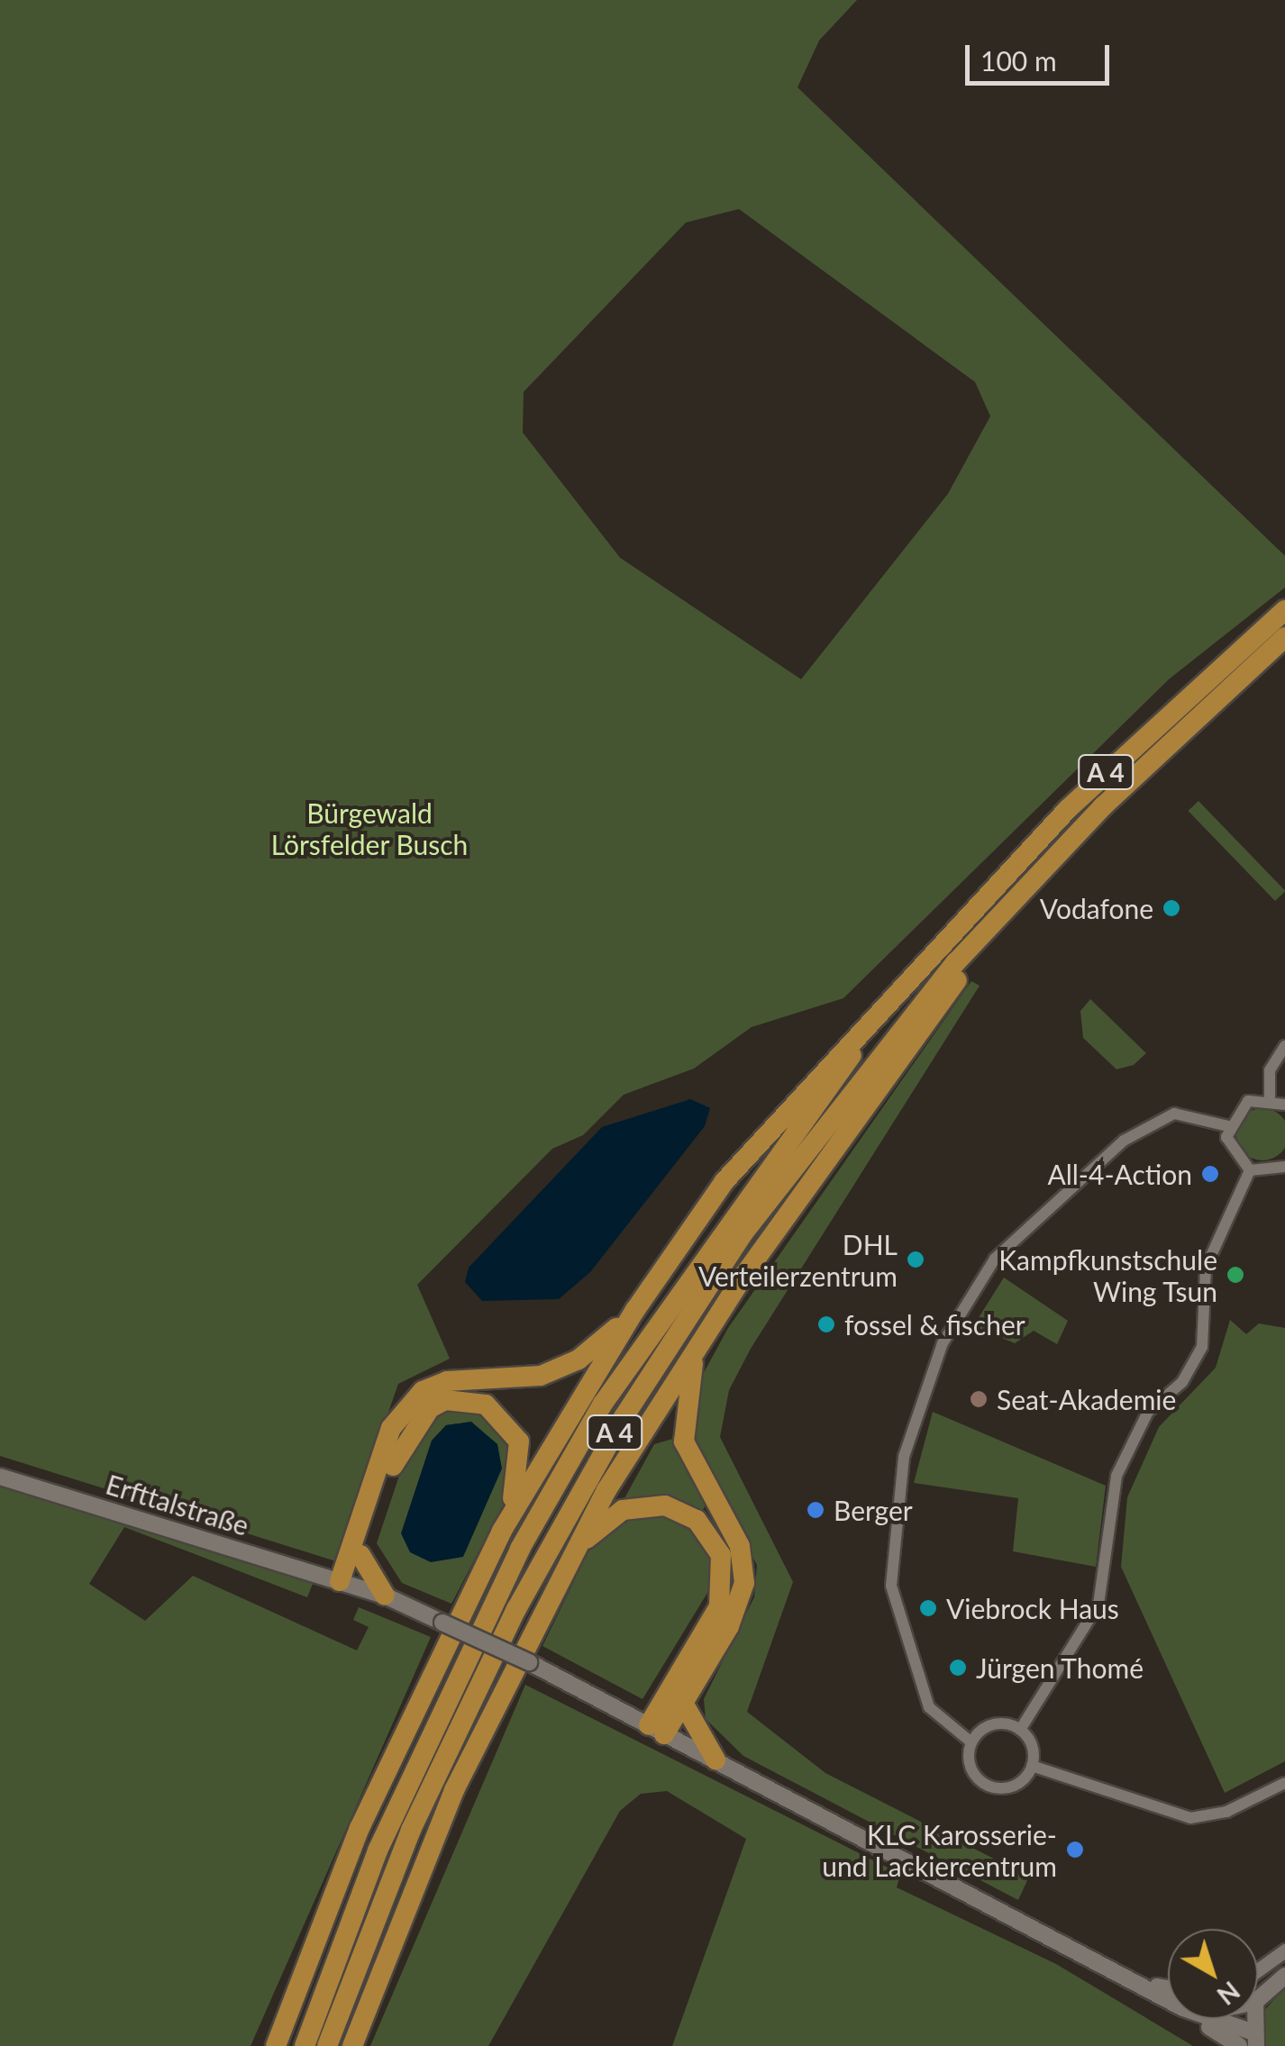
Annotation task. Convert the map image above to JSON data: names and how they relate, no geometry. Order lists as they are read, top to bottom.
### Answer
{
  "streets": {
    "highway": ["A 4"],
    "main road": ["Erfttalstraße"]
  },
  "parks": ["Bürgewald Lörsfelder Busch"],
  "places": [
    "Vodafone",
    "All-4-Action",
    "DHL Verteilerzentrum",
    "Kampfkunstschule Wing Tsun",
    "fossel & fischer",
    "Seat-Akademie",
    "Berger",
    "Viebrock Haus",
    "Jürgen Thomé",
    "KLC Karosserie- und Lackiercentrum"
  ],
  "scale_bar": "100 m",
  "north": "bottom right"
}
